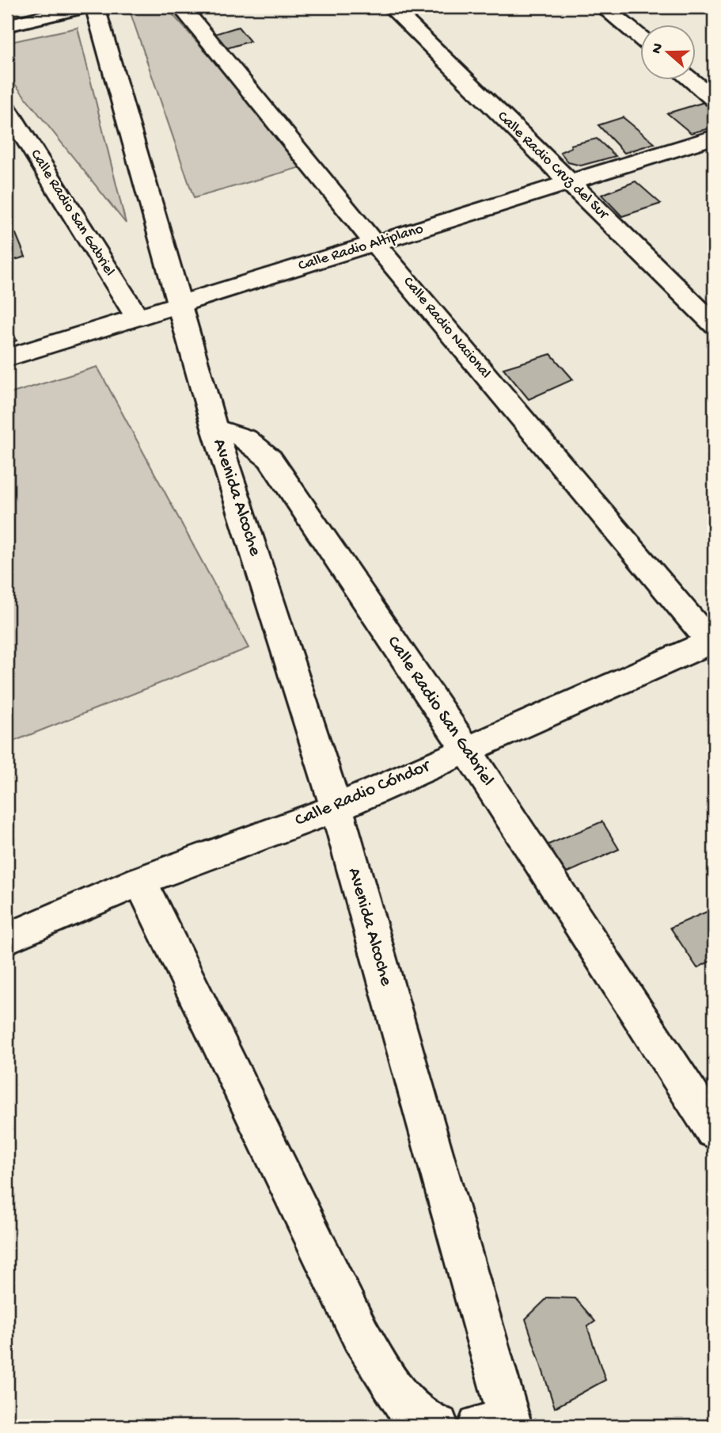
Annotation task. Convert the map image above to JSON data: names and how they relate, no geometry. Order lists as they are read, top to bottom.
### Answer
{
  "streets": {
    "street": [
      "Calle Radio Cruz del Sur",
      "Calle Radio San Gabriel",
      "Calle Radio Altiplano",
      "Calle Radio Nacional",
      "Avenida Alcoche",
      "Calle Radio Cóndor"
    ]
  },
  "crossings": [
    ["Calle Radio Cruz del Sur", "Calle Radio Altiplano"],
    ["Calle Radio San Gabriel", "Calle Radio Altiplano"],
    ["Calle Radio San Gabriel", "Avenida Alcoche"],
    ["Calle Radio San Gabriel", "Calle Radio Cóndor"],
    ["Calle Radio Altiplano", "Calle Radio Nacional"],
    ["Calle Radio Nacional", "Calle Radio Cóndor"],
    ["Avenida Alcoche", "Calle Radio Cóndor"]
  ],
  "north": "left"
}
